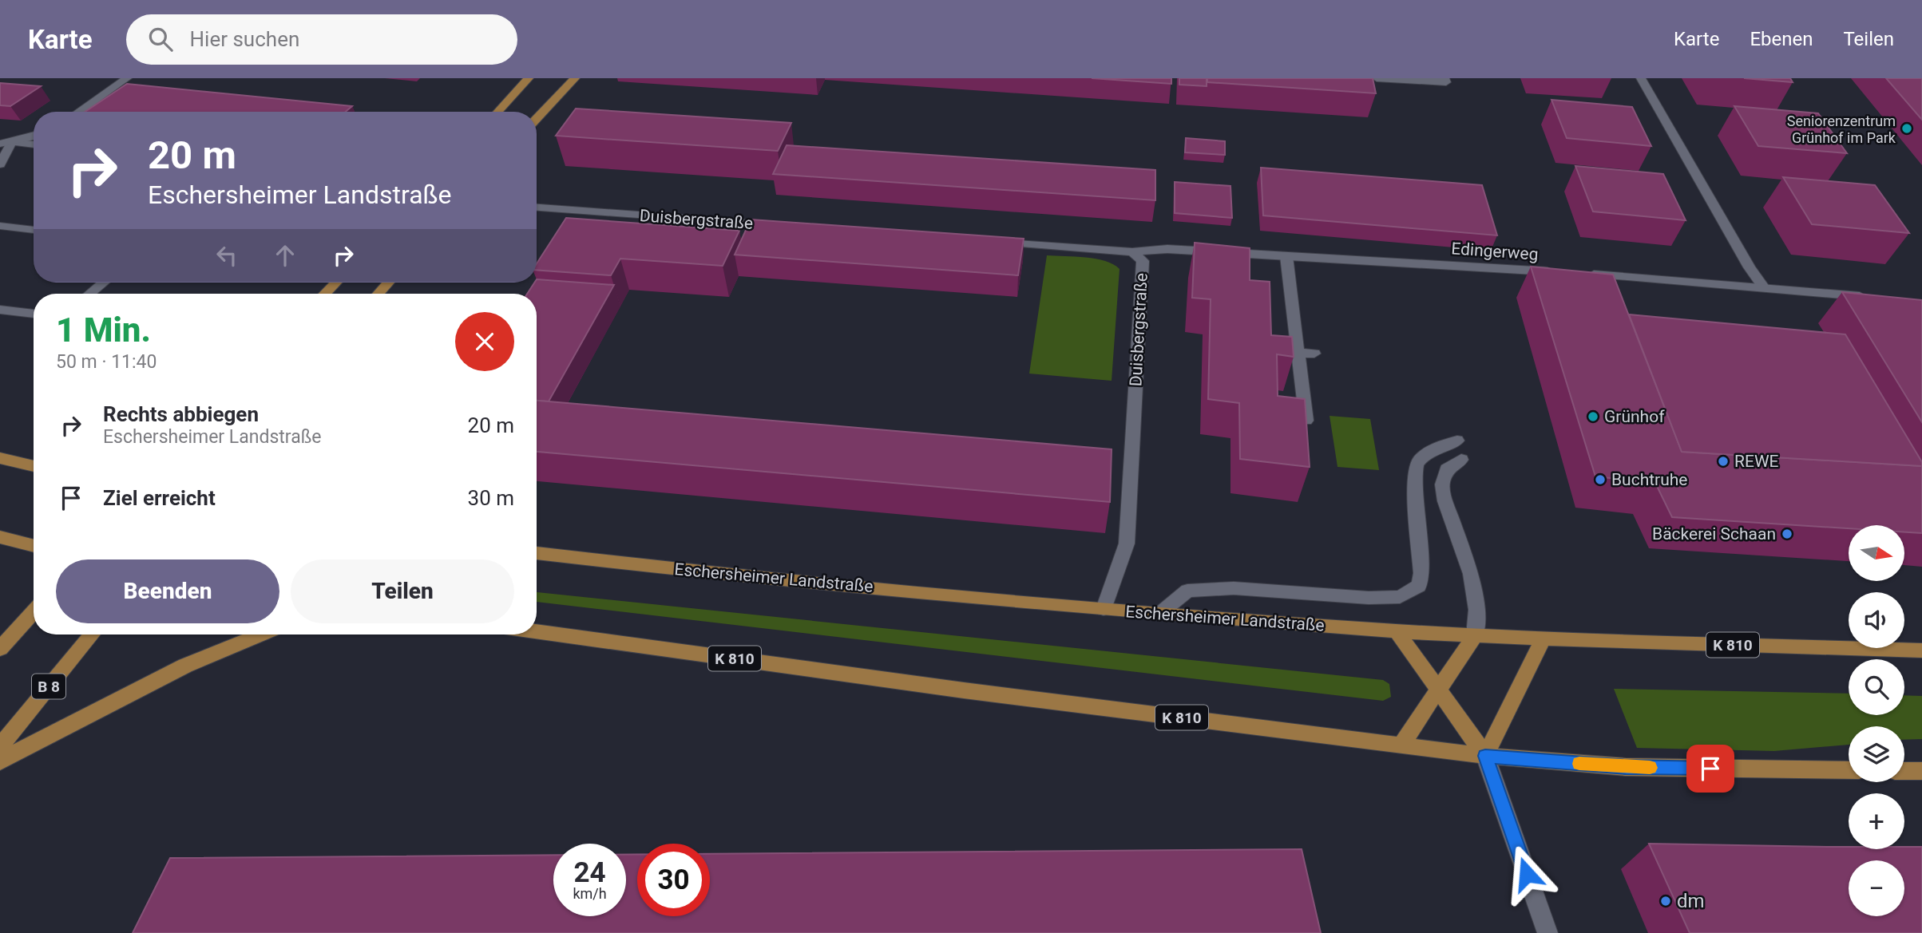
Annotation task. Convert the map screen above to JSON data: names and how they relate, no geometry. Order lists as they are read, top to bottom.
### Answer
{
  "streets": {
    "main road": ["Eschersheimer Landstraße", "K 810", "B 8"],
    "street": ["Duisbergstraße", "Edingerweg"]
  },
  "crossings": [
    ["Duisbergstraße", "Edingerweg"],
    ["Duisbergstraße", "Eschersheimer Landstraße"]
  ],
  "places": [
    "Seniorenzentrum Grünhof im Park",
    "Grünhof",
    "REWE",
    "Buchtruhe",
    "Bäckerei Schaan",
    "dm"
  ],
  "north": "right",
  "page": {
    "header": "Karte",
    "search": "Hier suchen",
    "nav": ["Karte", "Ebenen", "Teilen"],
    "turn": ["20 m", "Eschersheimer Landstraße"],
    "heading": ["1 Min.", "50 m · 11:40"],
    "list": [
      {
        "name": "Rechts abbiegen",
        "note": "Eschersheimer Landstraße",
        "value": "20 m"
      },
      {
        "name": "Ziel erreicht",
        "value": "30 m"
      }
    ],
    "map_buttons": ["+", "−"],
    "buttons": ["Beenden", "Teilen"],
    "speed": "24 km/h",
    "limit": "30"
  }
}
